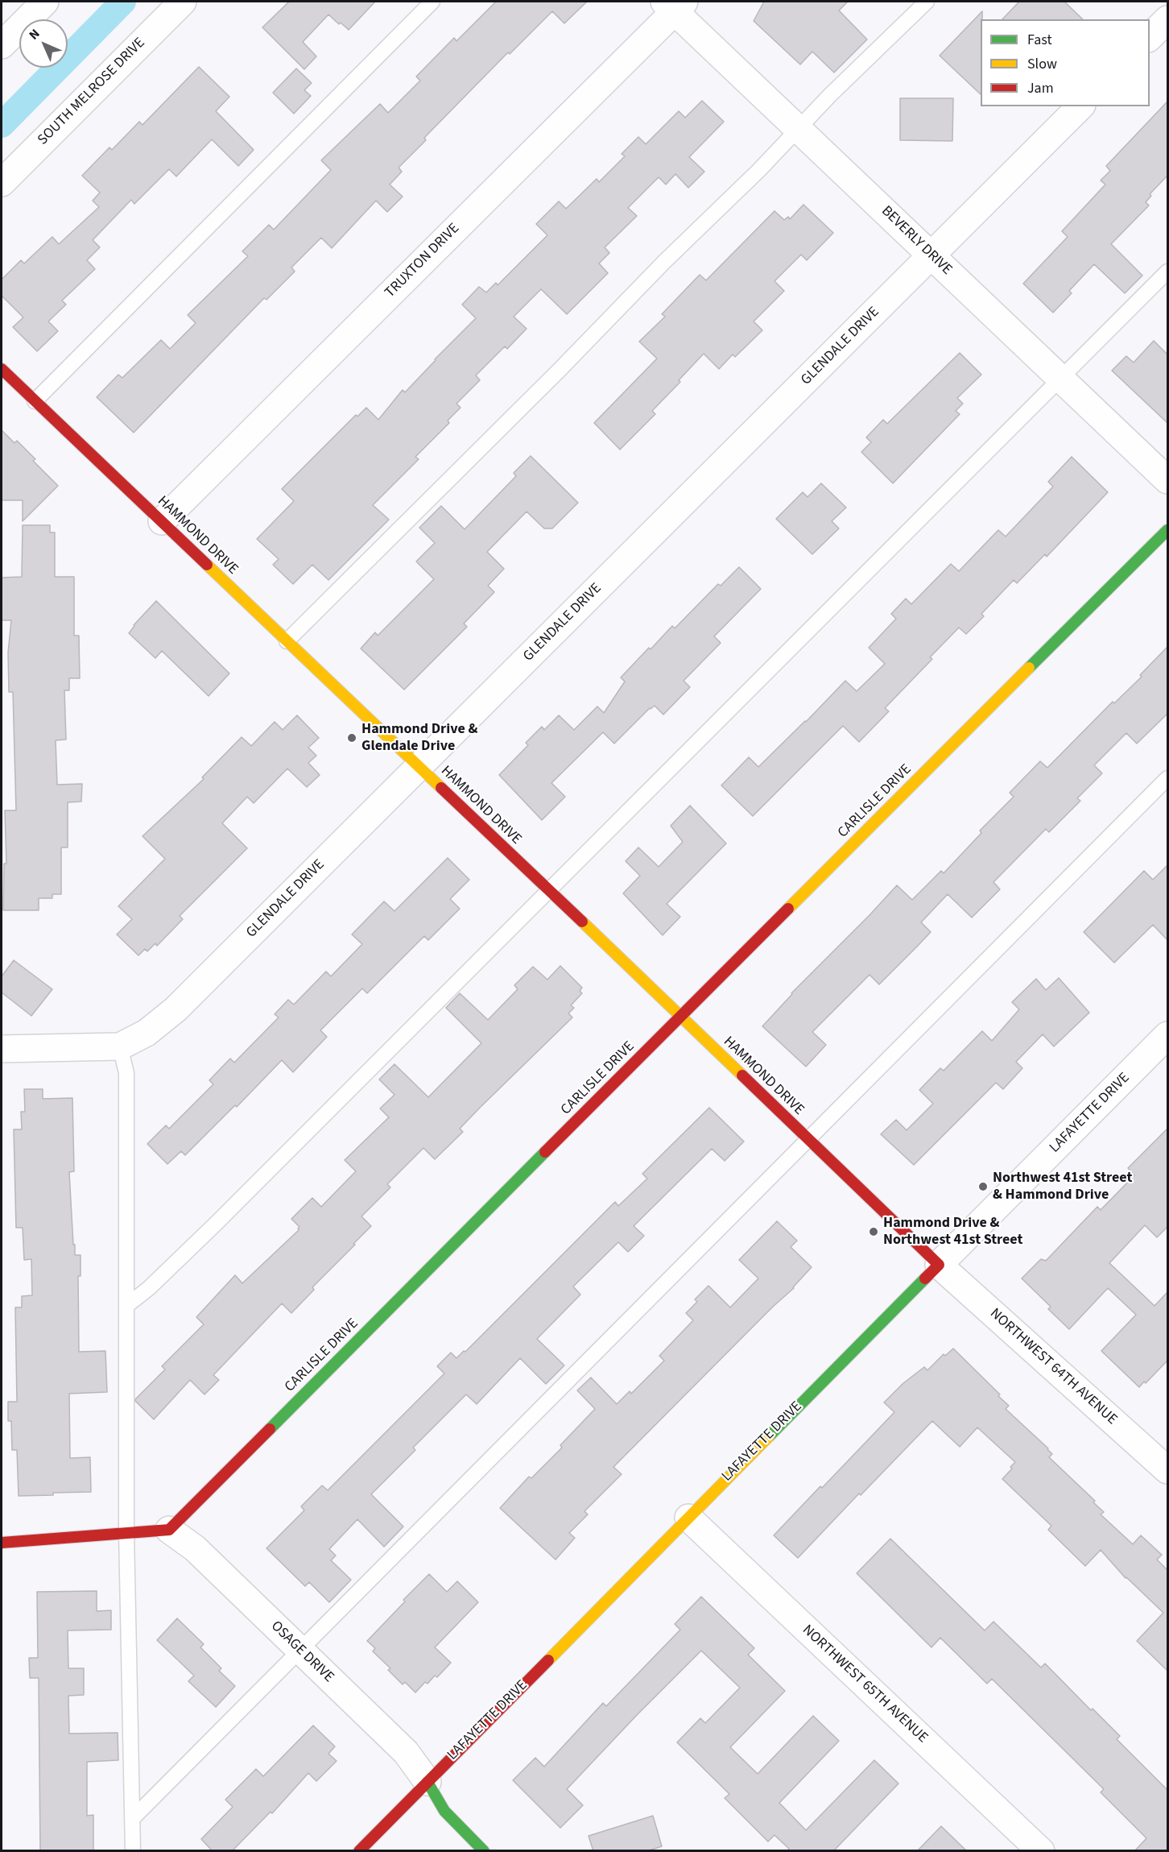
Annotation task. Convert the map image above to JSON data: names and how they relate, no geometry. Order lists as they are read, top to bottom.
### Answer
{
  "streets": {
    "street": [
      "SOUTH MELROSE DRIVE",
      "BEVERLY DRIVE",
      "TRUXTON DRIVE",
      "GLENDALE DRIVE",
      "HAMMOND DRIVE",
      "CARLISLE DRIVE",
      "LAFAYETTE DRIVE",
      "NORTHWEST 64TH AVENUE",
      "OSAGE DRIVE",
      "NORTHWEST 65TH AVENUE"
    ]
  },
  "crossings": [
    ["BEVERLY DRIVE", "TRUXTON DRIVE"],
    ["BEVERLY DRIVE", "GLENDALE DRIVE"],
    ["TRUXTON DRIVE", "HAMMOND DRIVE"],
    ["GLENDALE DRIVE", "HAMMOND DRIVE"],
    ["HAMMOND DRIVE", "CARLISLE DRIVE"],
    ["HAMMOND DRIVE", "LAFAYETTE DRIVE"],
    ["HAMMOND DRIVE", "NORTHWEST 64TH AVENUE"],
    ["CARLISLE DRIVE", "OSAGE DRIVE"],
    ["LAFAYETTE DRIVE", "NORTHWEST 64TH AVENUE"],
    ["LAFAYETTE DRIVE", "OSAGE DRIVE"],
    ["LAFAYETTE DRIVE", "NORTHWEST 65TH AVENUE"]
  ],
  "places": ["Hammond Drive & Glendale Drive", "Northwest 41st Street & Hammond Drive", "Hammond Drive & Northwest 41st Street"],
  "legend": ["Fast", "Slow", "Jam"],
  "north": "top left"
}
